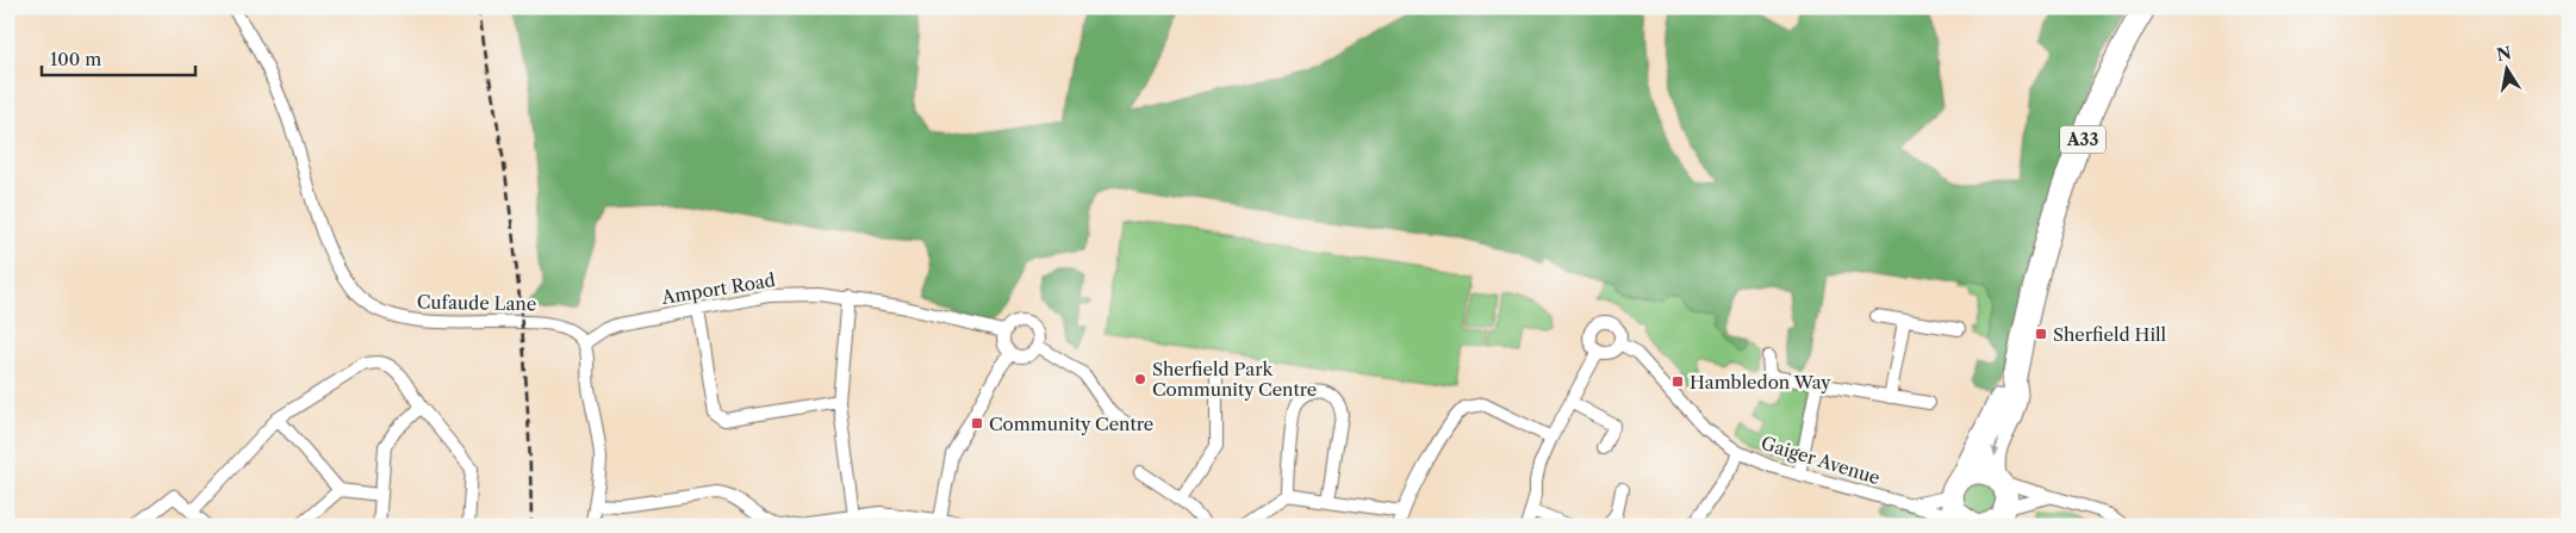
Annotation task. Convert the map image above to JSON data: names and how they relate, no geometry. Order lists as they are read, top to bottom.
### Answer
{
  "streets": {
    "highway": ["A33"],
    "street": ["Amport Road", "Cufaude Lane", "Gaiger Avenue"]
  },
  "crossings": [
    ["A33", "Gaiger Avenue"],
    ["Amport Road", "Cufaude Lane"]
  ],
  "places": {
    "transit": ["Sherfield Hill", "Hambledon Way", "Community Centre"],
    "other": ["Sherfield Park Community Centre"]
  },
  "scale_bar": "100 m",
  "north": "top"
}
